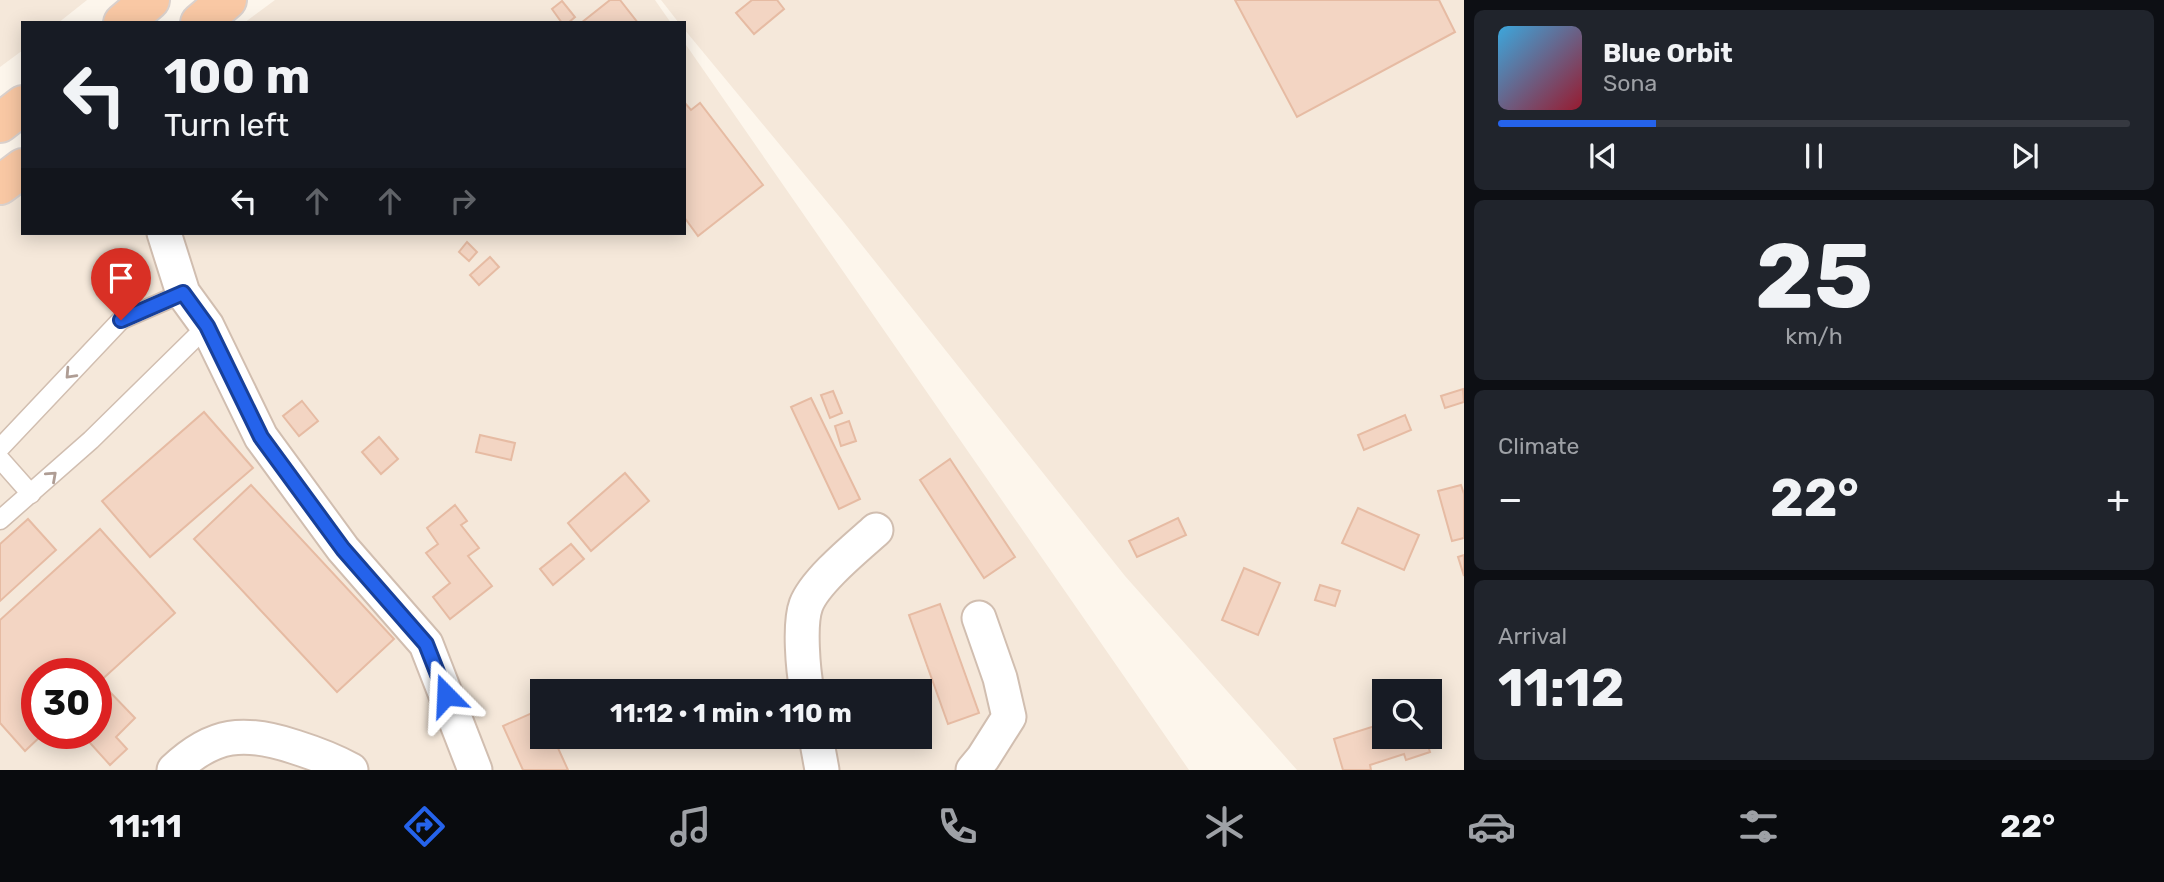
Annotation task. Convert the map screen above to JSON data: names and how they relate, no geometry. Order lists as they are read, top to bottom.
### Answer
{
  "page": {
    "turn": ["100 m", "Turn left"],
    "song": ["Blue Orbit", "Sona"],
    "tile": [
      ["25", "km/h"],
      "Climate",
      ["Arrival", "11:12"]
    ],
    "heat": ["−", "22°", "+"],
    "limit": "30",
    "trip": "11:12 · 1 min · 110 m",
    "tabs": ["11:11", "22°"]
  }
}
